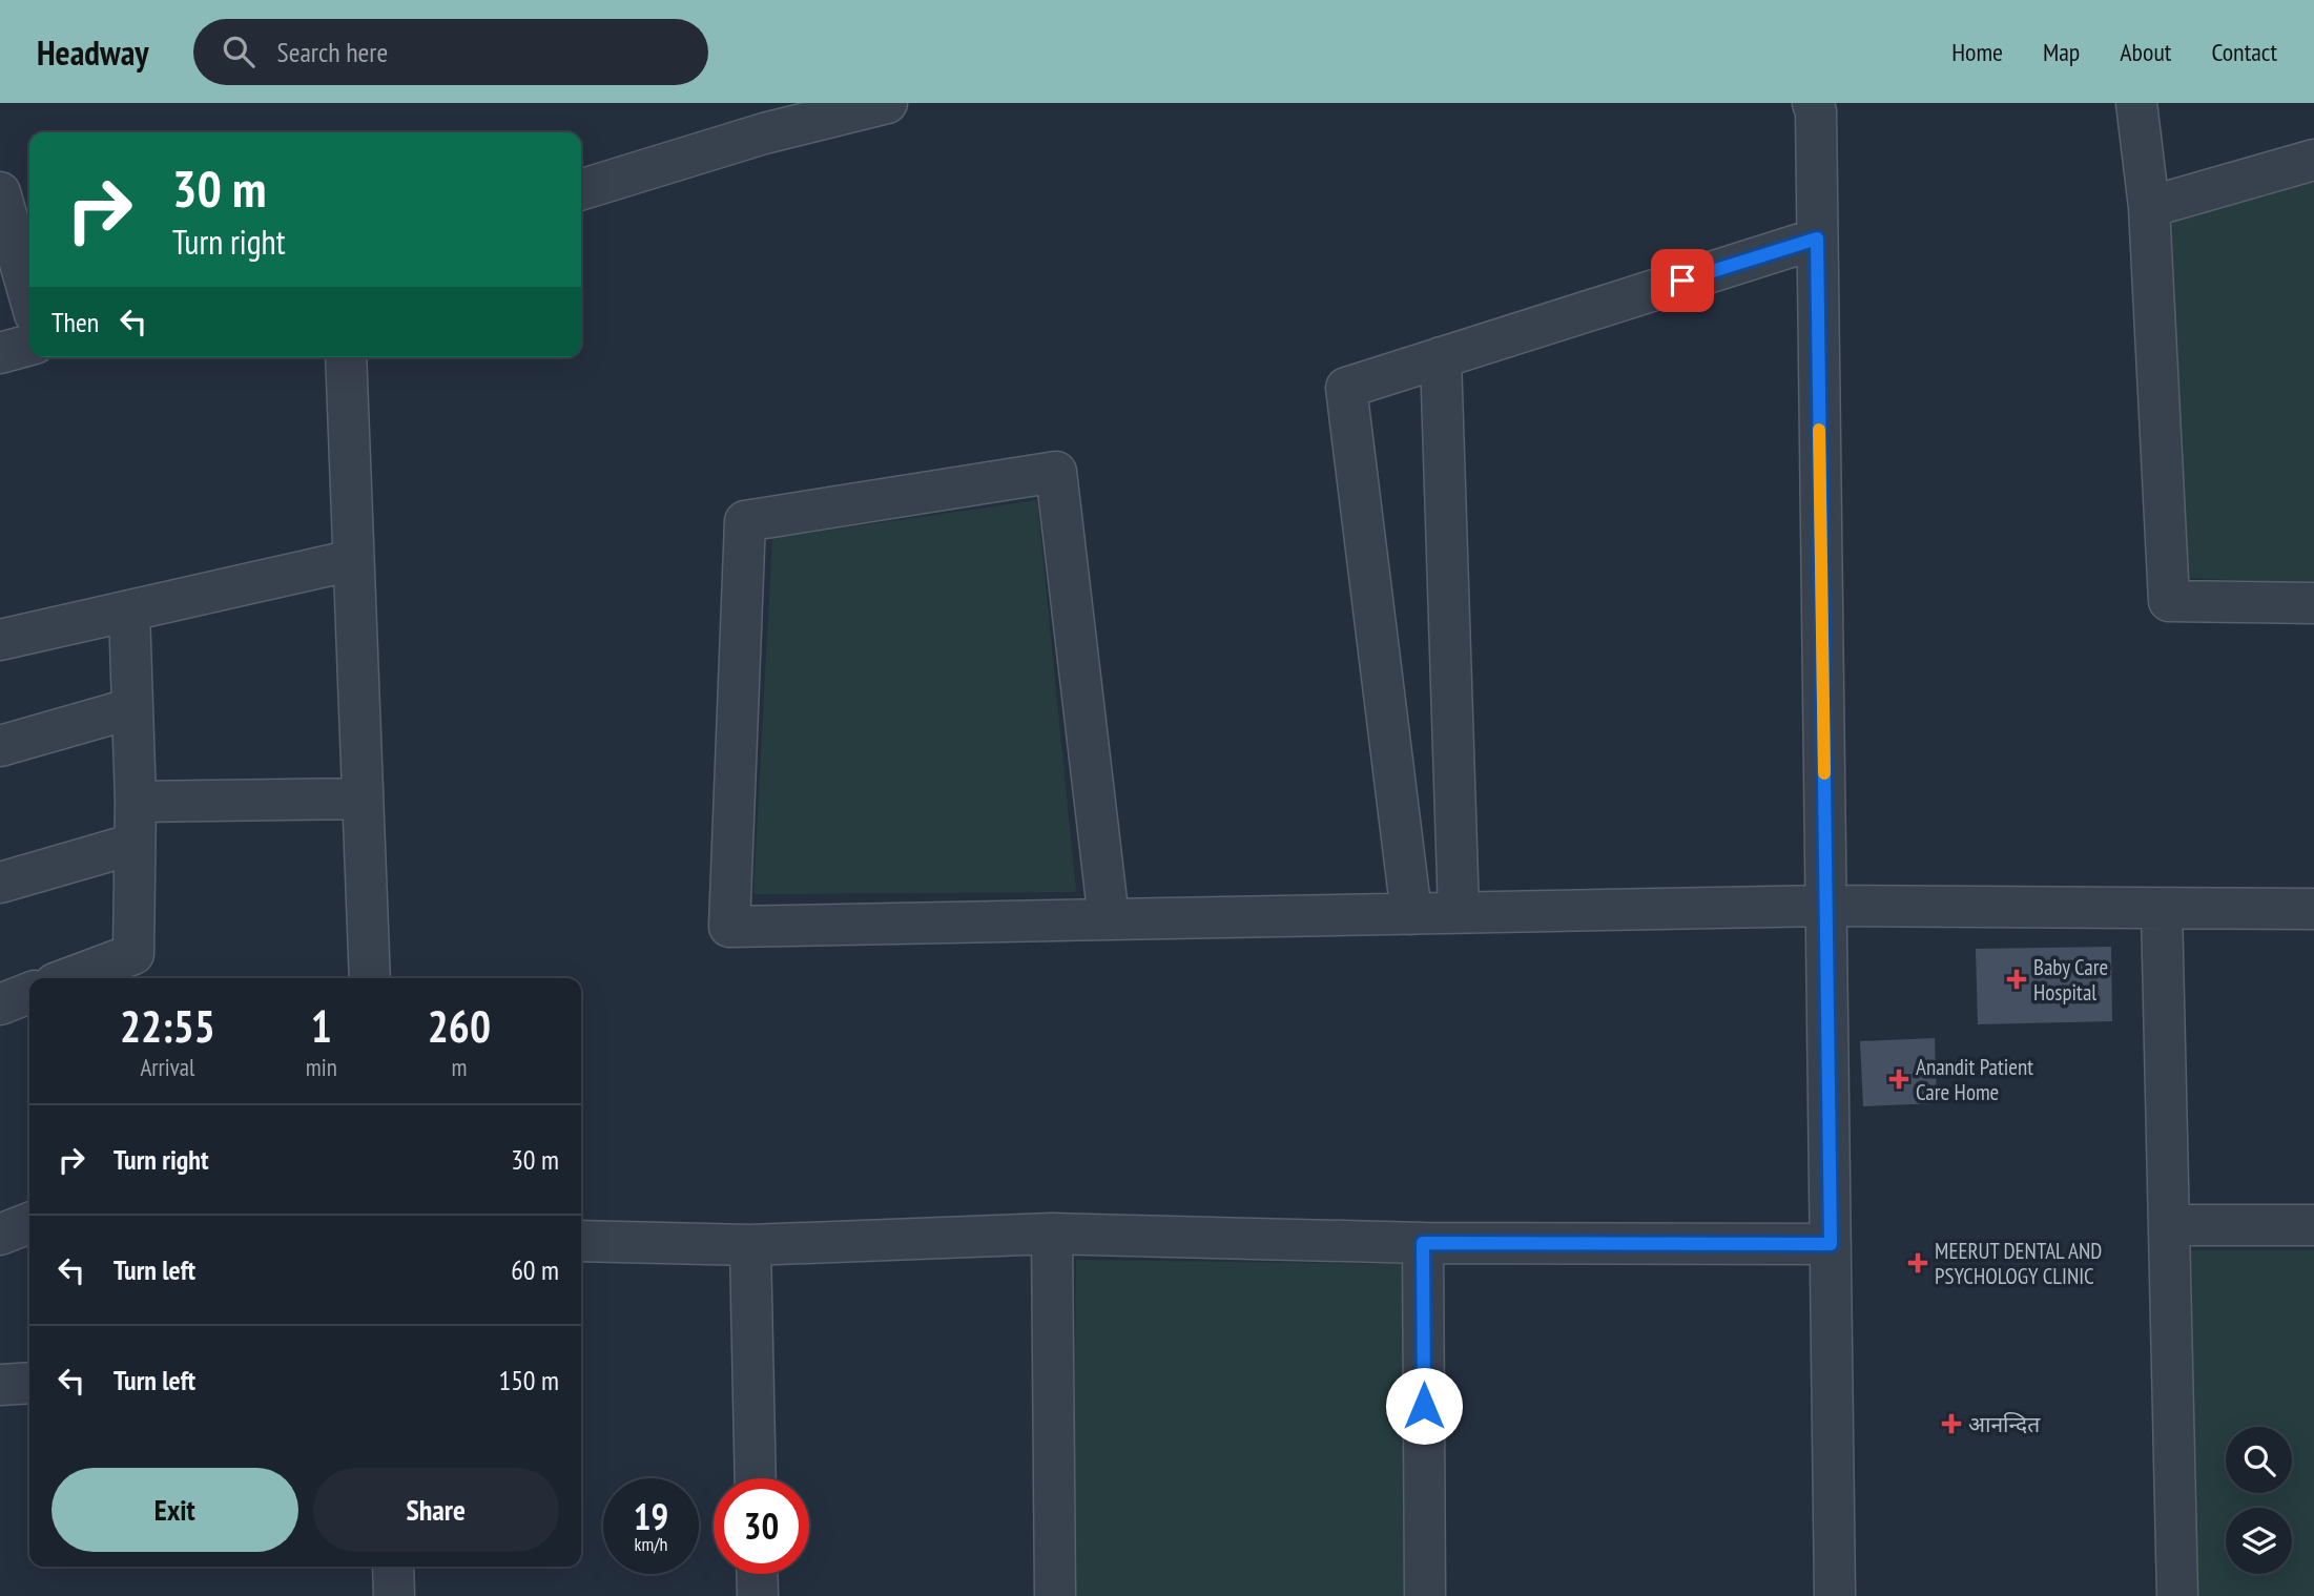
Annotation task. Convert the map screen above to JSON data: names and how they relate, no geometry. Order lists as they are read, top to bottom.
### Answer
{
  "places": {
    "health": [
      "Baby Care Hospital",
      "Anandit Patient Care Home",
      "MEERUT DENTAL AND PSYCHOLOGY CLINIC",
      "आनन्दित"
    ]
  },
  "page": {
    "header": "Headway",
    "search": "Search here",
    "nav": [
      "Home",
      "Map",
      "About",
      "Contact"
    ],
    "turn": ["30 m", "Turn right"],
    "then": "Then",
    "eta": [
      "22:55",
      "Arrival",
      "1",
      "min",
      "260",
      "m"
    ],
    "list": [
      {
        "name": "Turn right",
        "value": "30 m"
      },
      {
        "name": "Turn left",
        "value": "60 m"
      },
      {
        "name": "Turn left",
        "value": "150 m"
      }
    ],
    "buttons": ["Exit", "Share"],
    "speed": "19 km/h",
    "limit": "30"
  }
}
